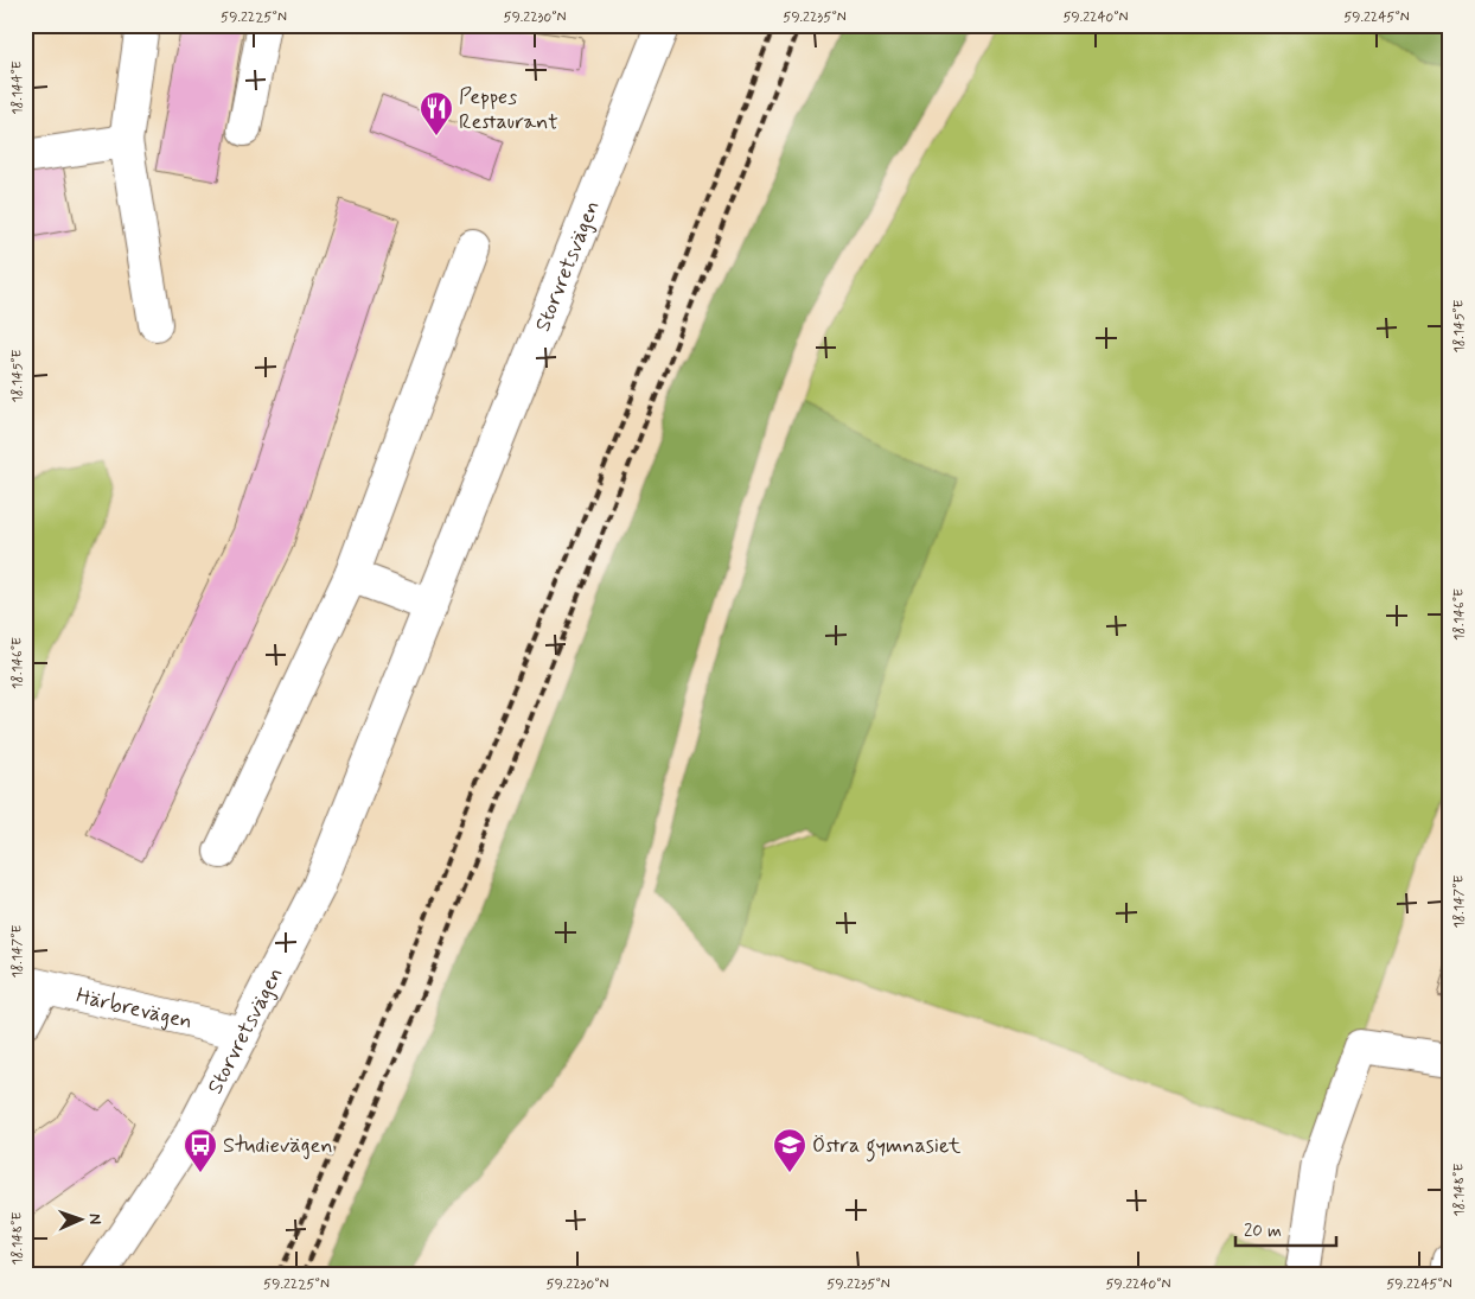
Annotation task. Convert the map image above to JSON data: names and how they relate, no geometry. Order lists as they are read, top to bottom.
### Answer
{
  "streets": {
    "street": ["Storvretsvägen", "Härbrevägen"]
  },
  "crossings": [
    ["Storvretsvägen", "Härbrevägen"]
  ],
  "places": {
    "restaurant": ["Peppes Restaurant"],
    "bus stop": ["Studievägen"],
    "school or university": ["Östra gymnasiet"]
  },
  "scale_bar": "20 m",
  "north": "right",
  "coordinates": [
    "59.2225°N",
    "59.2230°N",
    "59.2235°N",
    "59.2240°N",
    "59.2245°N",
    "18.144°E",
    "18.145°E",
    "18.146°E",
    "18.147°E",
    "18.148°E"
  ]
}
